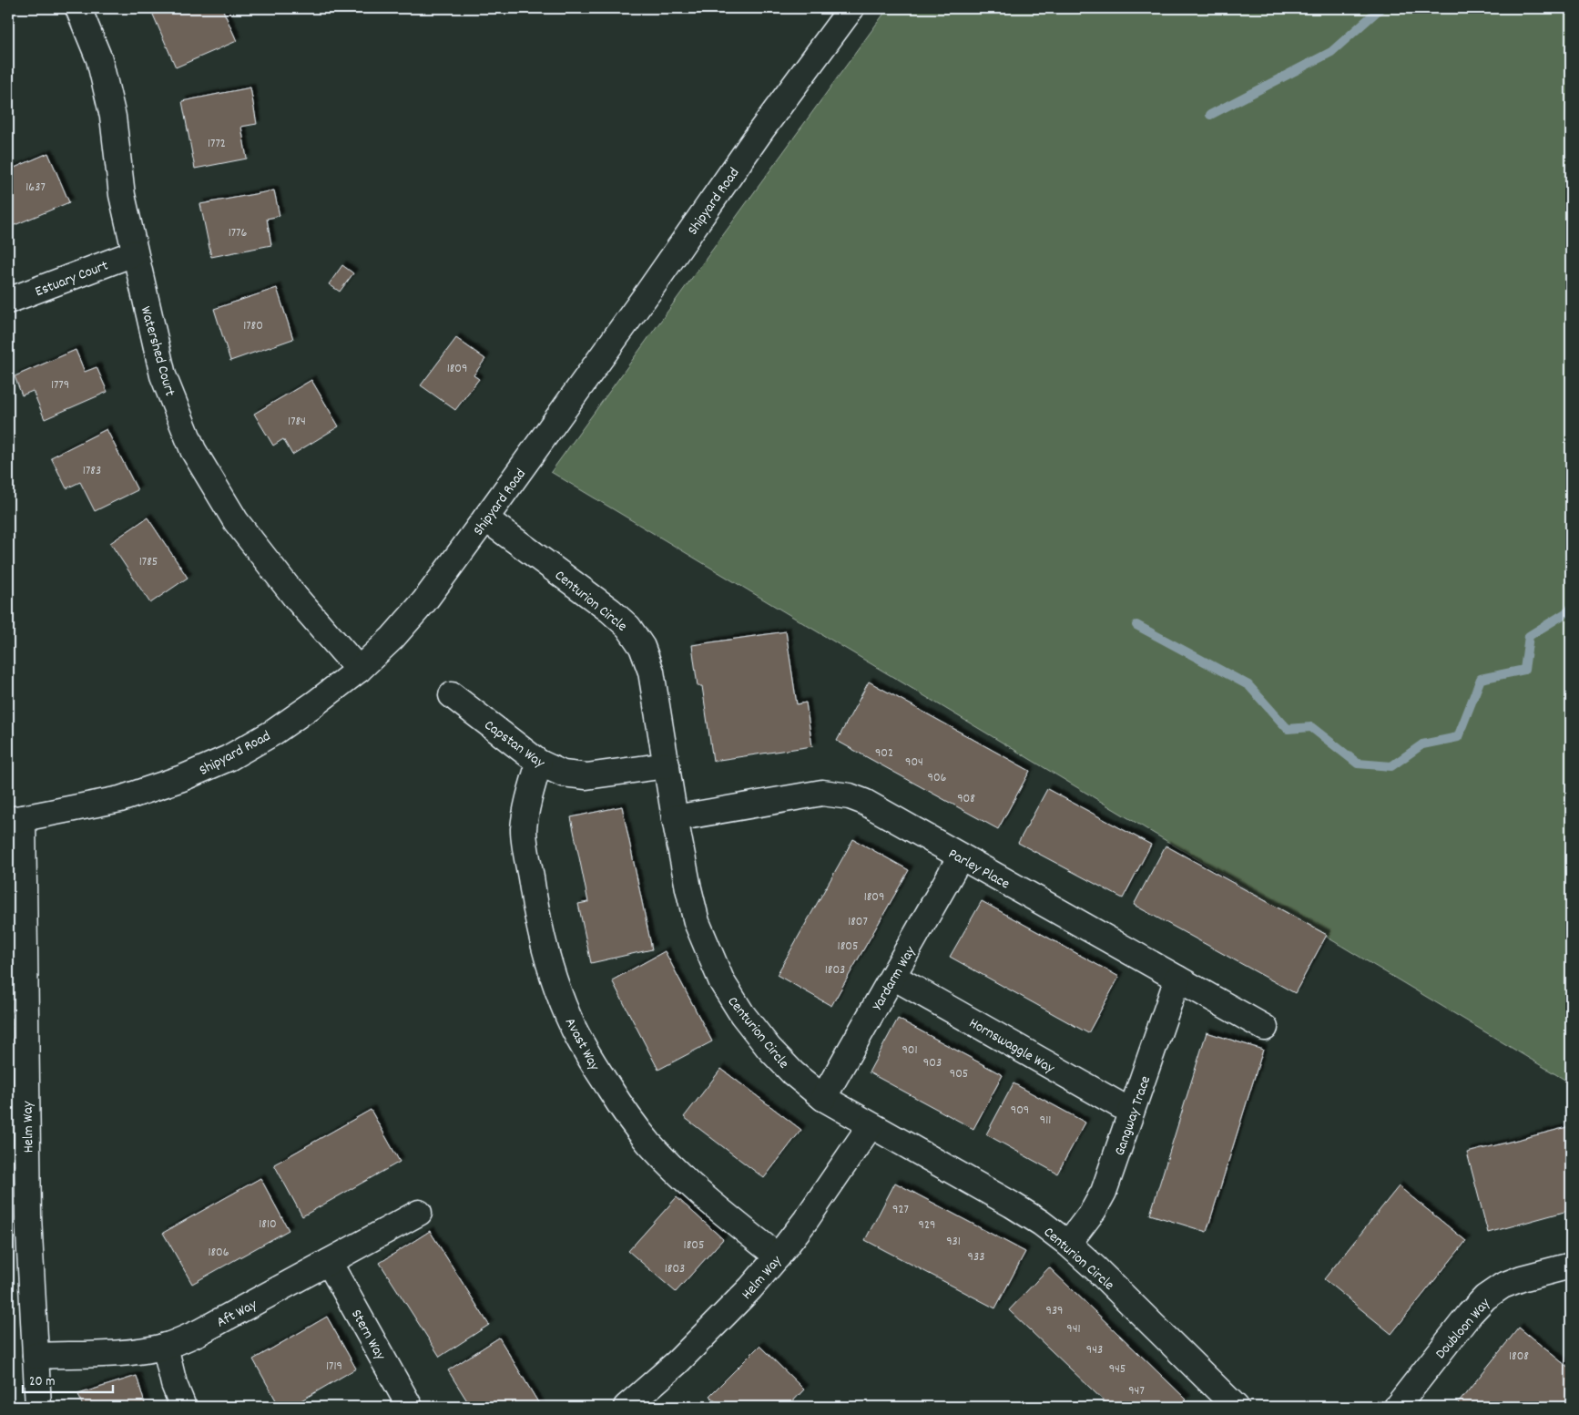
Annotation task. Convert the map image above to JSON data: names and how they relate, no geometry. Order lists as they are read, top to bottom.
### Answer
{
  "streets": {
    "street": [
      "Shipyard Road",
      "Estuary Court",
      "Watershed Court",
      "Centurion Circle",
      "Capstan Way",
      "Parley Place",
      "Yardarm Way",
      "Avast Way",
      "Hornswaggle Way",
      "Gangway Trace",
      "Helm Way",
      "Aft Way",
      "Doubloon Way",
      "Stern Way"
    ]
  },
  "crossings": [
    ["Shipyard Road", "Watershed Court"],
    ["Shipyard Road", "Centurion Circle"],
    ["Shipyard Road", "Helm Way"],
    ["Estuary Court", "Watershed Court"],
    ["Centurion Circle", "Capstan Way"],
    ["Centurion Circle", "Parley Place"],
    ["Centurion Circle", "Yardarm Way"],
    ["Centurion Circle", "Gangway Trace"],
    ["Centurion Circle", "Helm Way"],
    ["Capstan Way", "Avast Way"],
    ["Parley Place", "Yardarm Way"],
    ["Parley Place", "Gangway Trace"],
    ["Yardarm Way", "Hornswaggle Way"],
    ["Avast Way", "Helm Way"],
    ["Hornswaggle Way", "Gangway Trace"],
    ["Helm Way", "Aft Way"],
    ["Aft Way", "Stern Way"]
  ],
  "house_numbers": [
    "1772",
    "1637",
    "1776",
    "1780",
    "1809",
    "1779",
    "1784",
    "1783",
    "1785",
    "902",
    "904",
    "906",
    "908",
    "1809",
    "1807",
    "1805",
    "1803",
    "901",
    "903",
    "905",
    "909",
    "911",
    "927",
    "1810",
    "929",
    "931",
    "1805",
    "1806",
    "933",
    "1803",
    "939",
    "941",
    "943",
    "1808",
    "1719",
    "945",
    "947"
  ],
  "scale_bar": "20 m"
}
